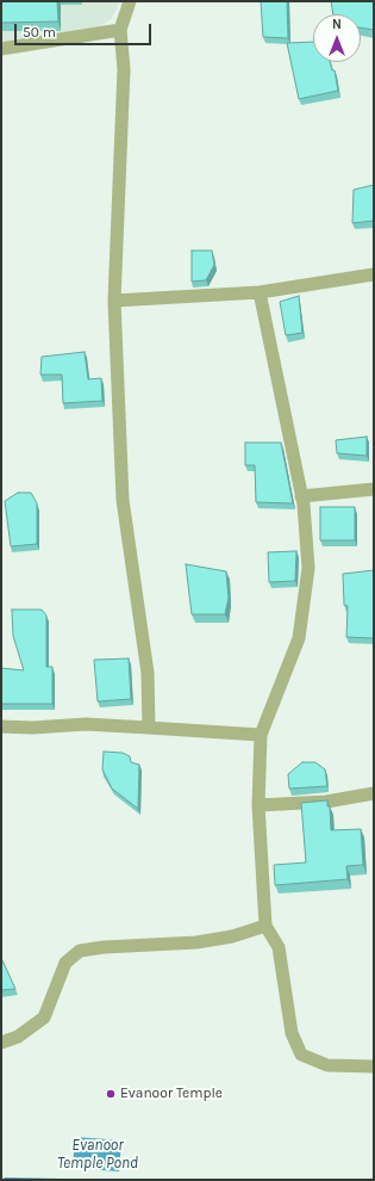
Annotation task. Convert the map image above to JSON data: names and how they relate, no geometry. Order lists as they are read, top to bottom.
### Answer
{
  "water": ["Evanoor Temple Pond"],
  "places": ["Evanoor Temple"],
  "scale_bar": "50 m",
  "north": "top"
}
